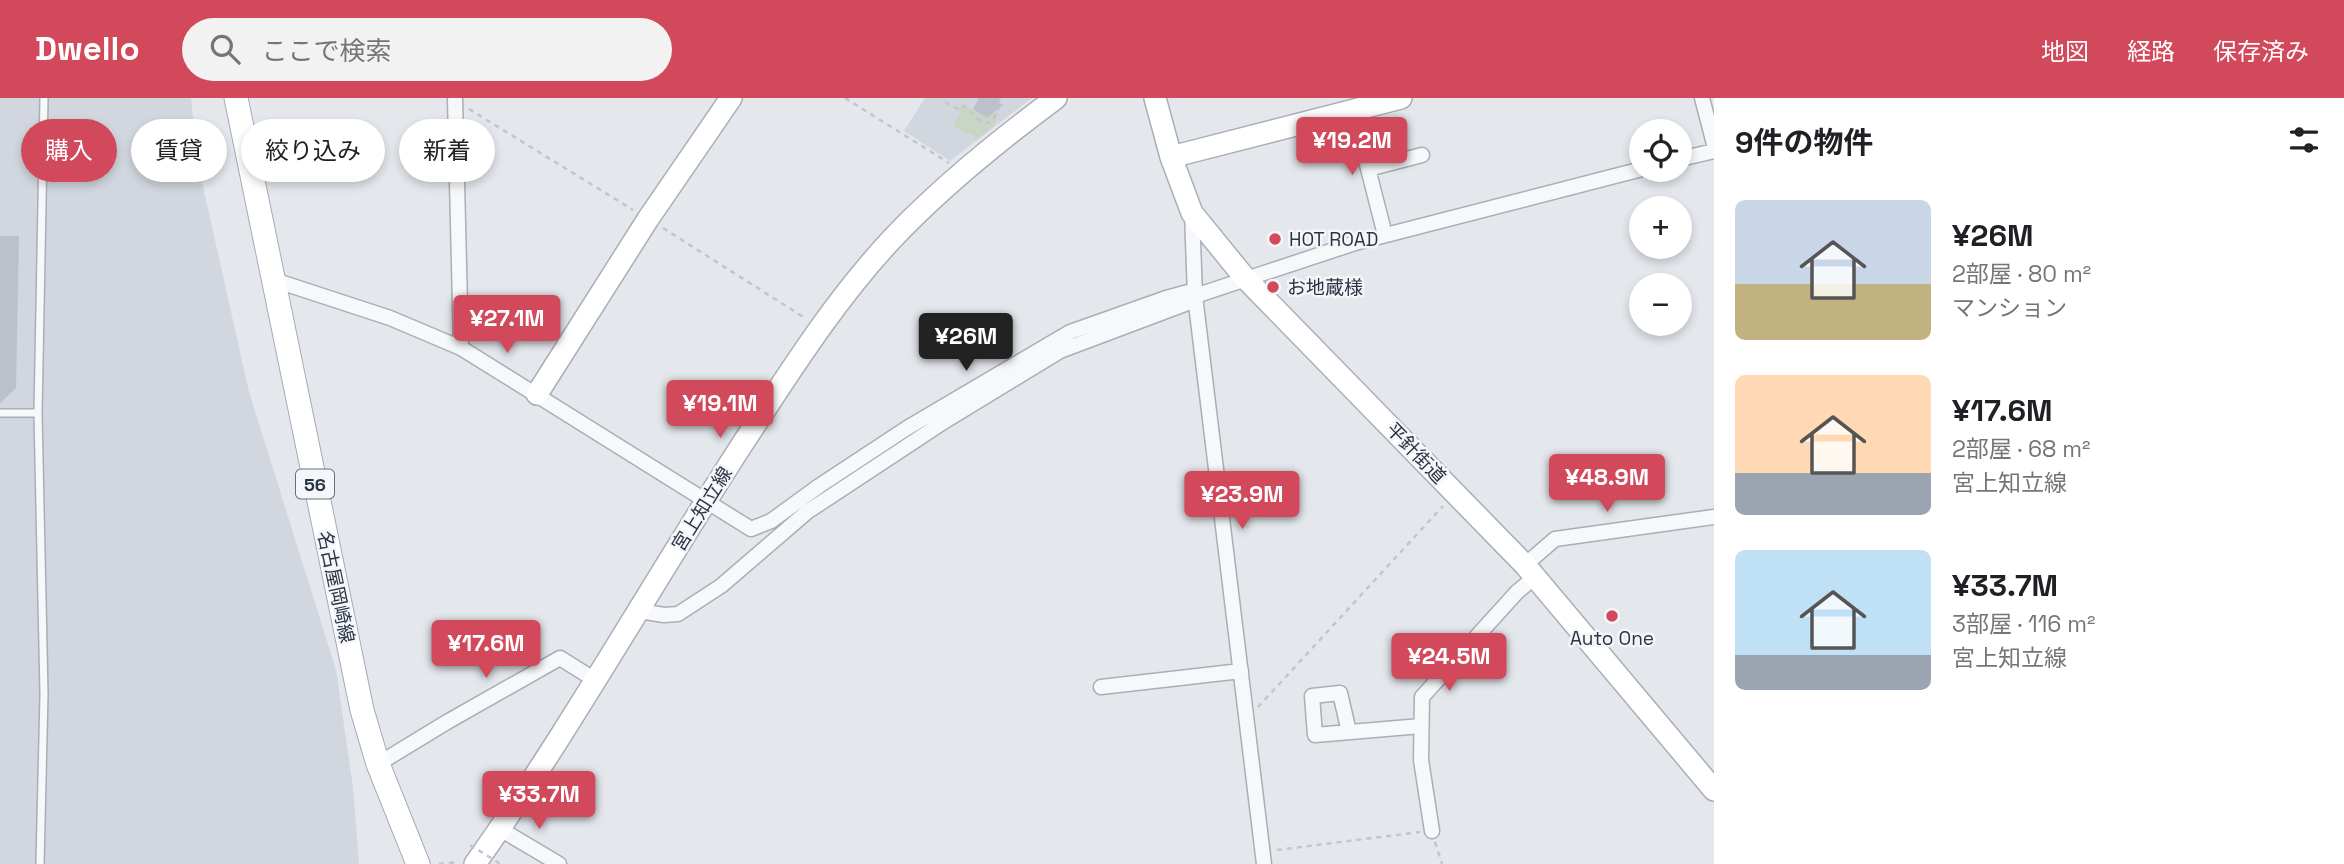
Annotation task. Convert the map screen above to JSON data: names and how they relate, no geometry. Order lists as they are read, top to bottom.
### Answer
{
  "streets": {
    "main road": ["56", "名古屋岡崎線"],
    "street": ["平針街道", "宮上知立線"]
  },
  "places": ["HOT ROAD", "お地蔵様", "Auto One"],
  "page": {
    "header": "Dwello",
    "search": "ここで検索",
    "nav": ["地図", "経路", "保存済み"],
    "heading": "9件の物件",
    "price": [
      "¥19.2M",
      "¥27.1M",
      "¥26M",
      "¥19.1M",
      "¥48.9M",
      "¥23.9M",
      "¥17.6M",
      "¥24.5M",
      "¥33.7M"
    ],
    "map_buttons": ["+", "−"],
    "chip": [
      "購入",
      "賃貸",
      "絞り込み",
      "新着"
    ],
    "list": [
      {
        "name": "¥26M",
        "note": "2部屋 · 80 m² · マンション"
      },
      {
        "name": "¥17.6M",
        "note": "2部屋 · 68 m² · 宮上知立線"
      },
      {
        "name": "¥33.7M",
        "note": "3部屋 · 116 m² · 宮上知立線"
      }
    ]
  }
}
